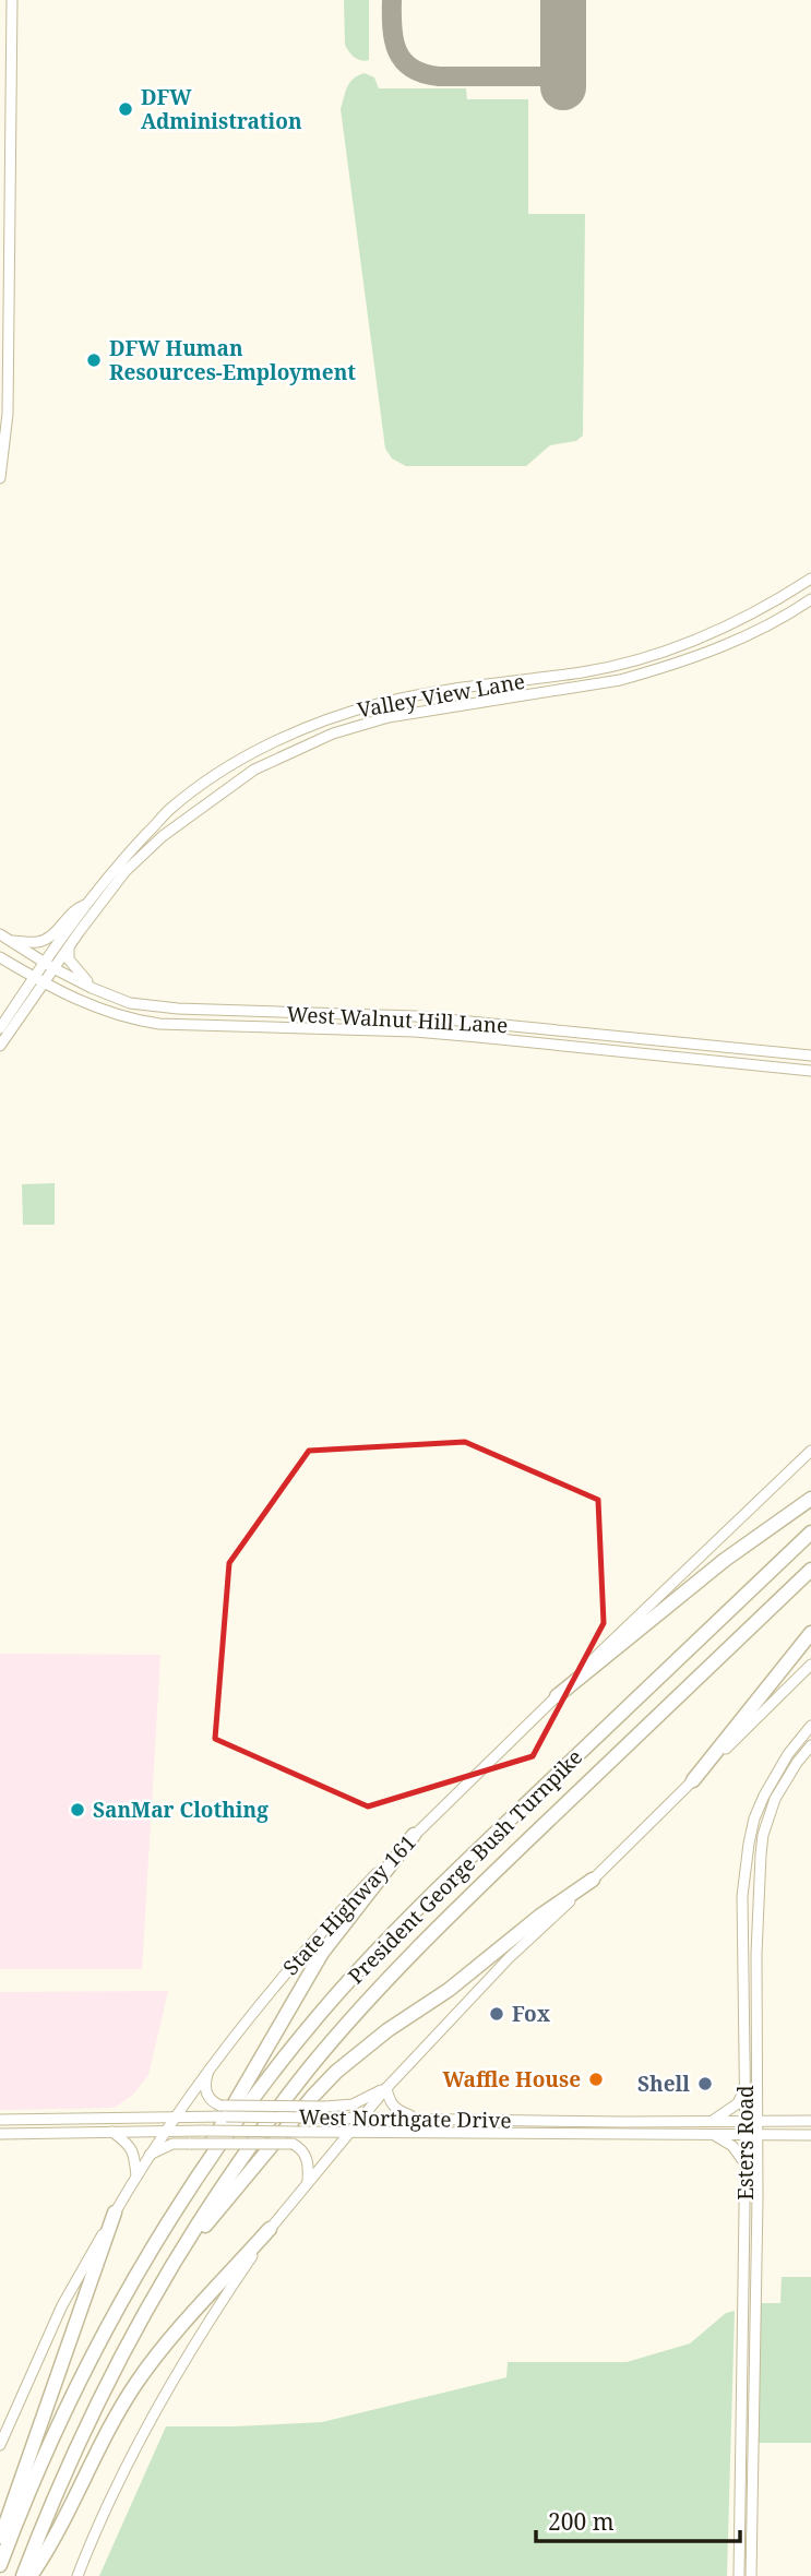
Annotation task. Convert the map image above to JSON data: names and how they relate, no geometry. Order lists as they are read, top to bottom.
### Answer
{
  "streets": {
    "highway": ["President George Bush Turnpike"],
    "main road": [
      "Valley View Lane",
      "West Walnut Hill Lane",
      "State Highway 161",
      "West Northgate Drive",
      "Esters Road"
    ]
  },
  "crossings": [
    ["Valley View Lane", "West Walnut Hill Lane"],
    ["State Highway 161", "West Northgate Drive"],
    ["West Northgate Drive", "Esters Road"]
  ],
  "places": [
    "DFW Administration",
    "DFW Human Resources-Employment",
    "SanMar Clothing",
    "Fox",
    "Waffle House",
    "Shell"
  ],
  "scale_bar": "200 m"
}
